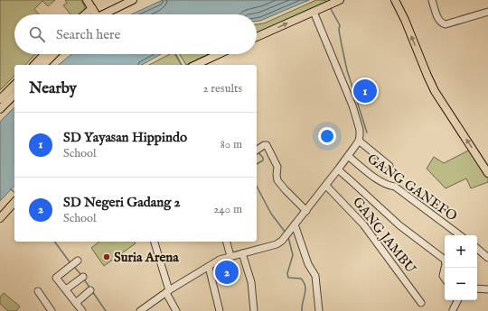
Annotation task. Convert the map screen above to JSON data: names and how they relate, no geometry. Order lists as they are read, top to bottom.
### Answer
{
  "streets": {
    "street": ["GANG GANEFO", "GANG JAMBU"]
  },
  "places": ["Suria Arena"],
  "page": {
    "search": "Search here",
    "heading": ["Nearby", "2 results"],
    "pins": ["1", "2"],
    "list": [
      {
        "mark": "1",
        "name": "SD Yayasan Hippindo",
        "note": "School",
        "value": "80 m"
      },
      {
        "mark": "2",
        "name": "SD Negeri Gadang 2",
        "note": "School",
        "value": "240 m"
      }
    ],
    "map_buttons": ["+", "−"]
  }
}
